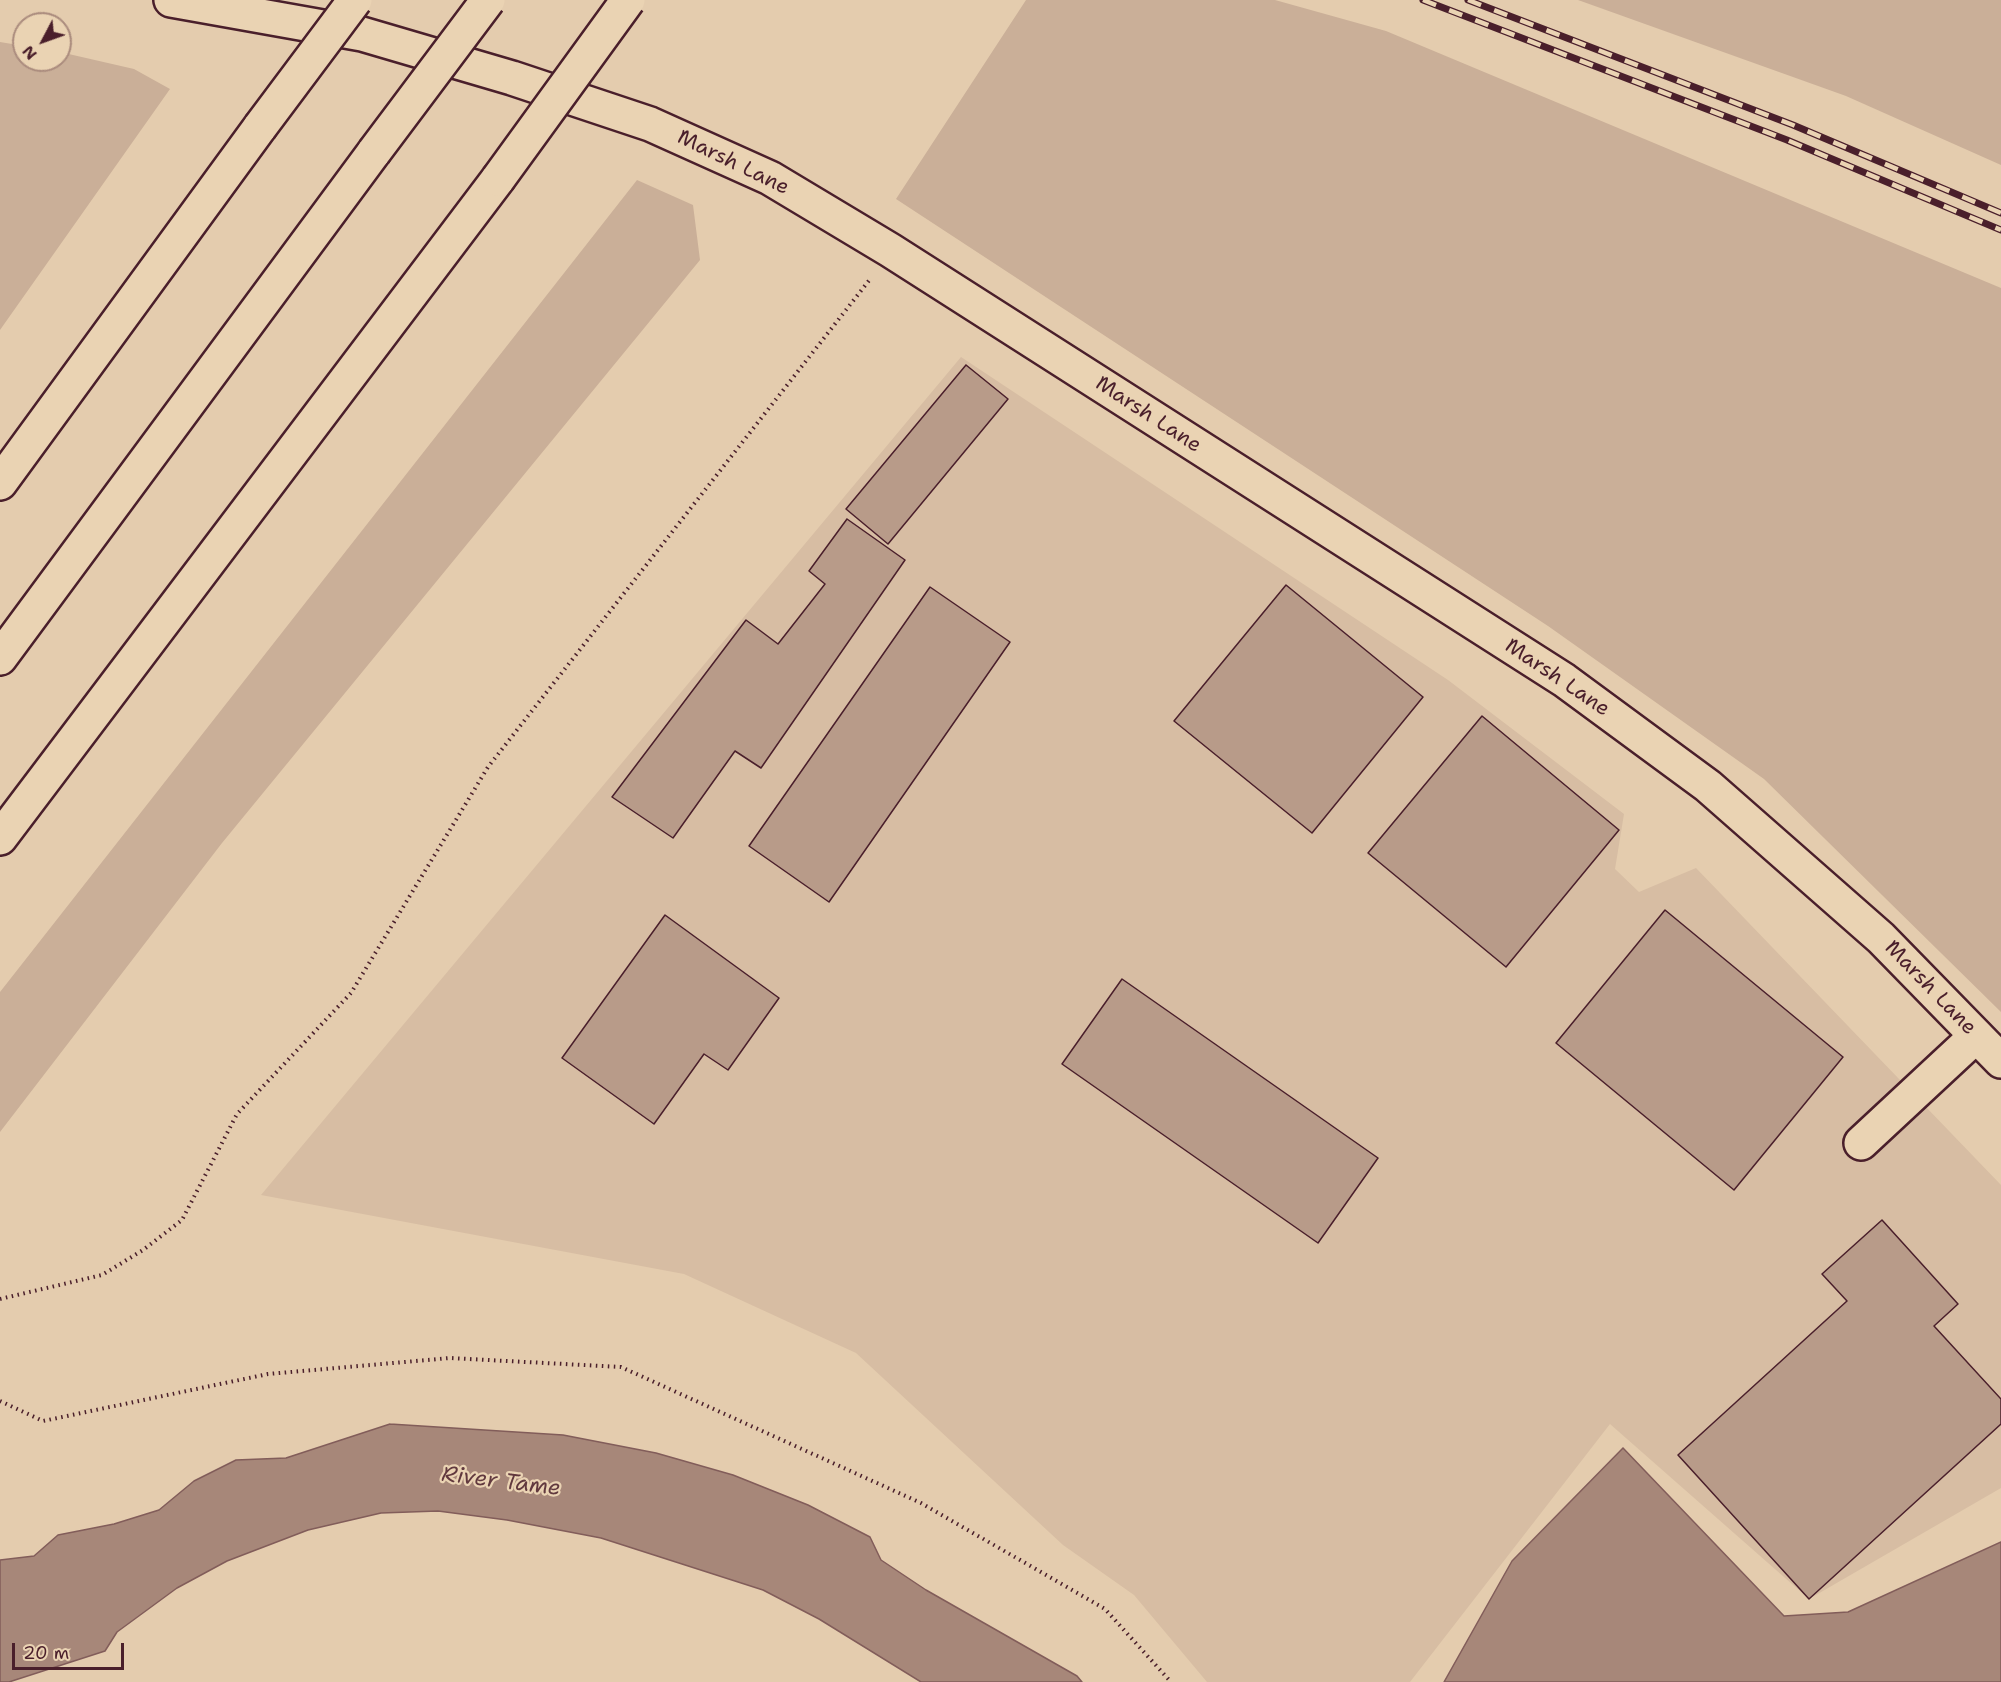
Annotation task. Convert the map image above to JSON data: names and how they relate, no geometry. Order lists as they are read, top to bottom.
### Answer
{
  "streets": {
    "main road": ["Marsh Lane"]
  },
  "water": ["River Tame"],
  "scale_bar": "20 m",
  "north": "bottom left"
}
